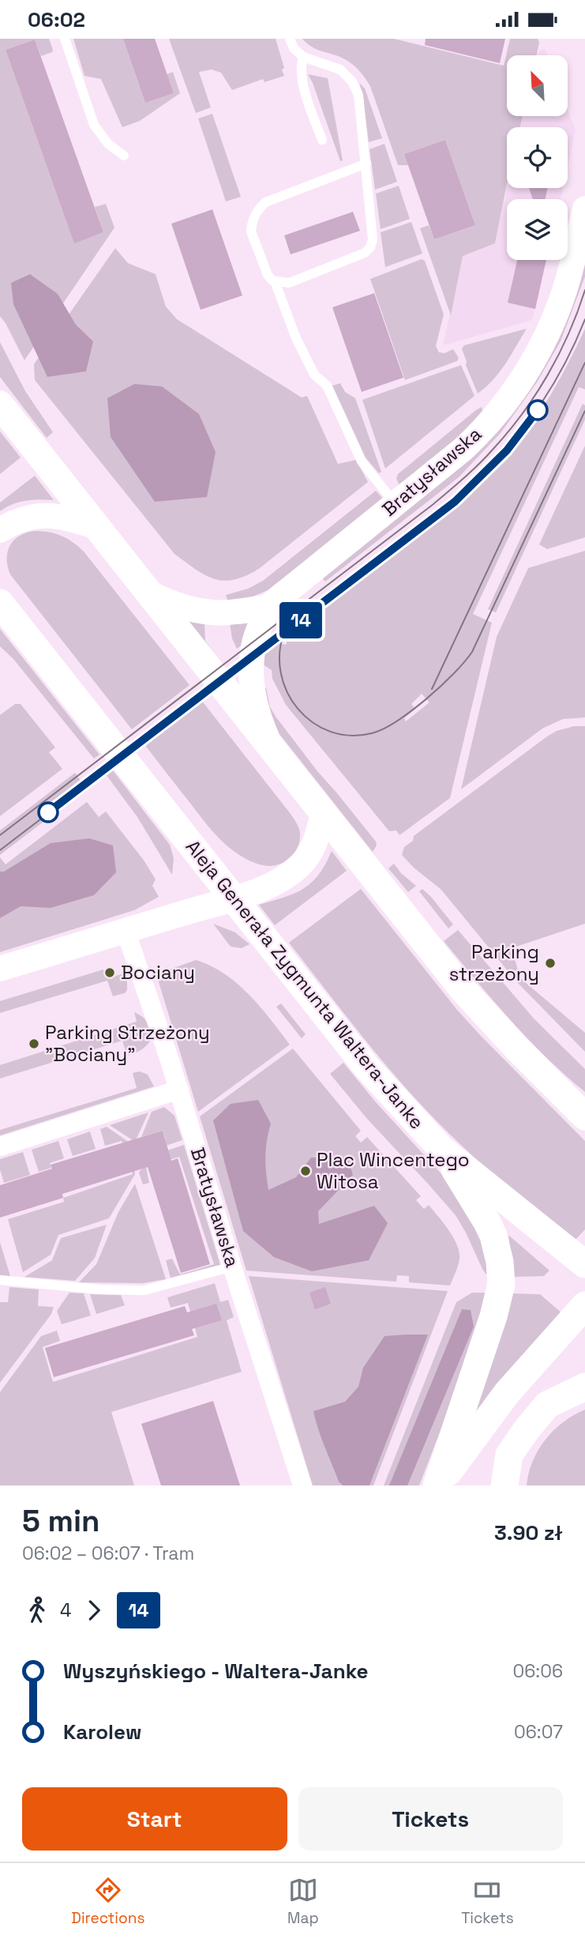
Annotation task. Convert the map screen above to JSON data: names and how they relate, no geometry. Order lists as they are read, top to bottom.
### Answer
{
  "streets": {
    "main road": ["Aleja Generała Zygmunta Waltera-Janke"],
    "street": ["Bratysławska"]
  },
  "places": [
    "Parking strzeżony",
    "Bociany",
    "Parking Strzeżony \"Bociany\"",
    "Plac Wincentego Witosa"
  ],
  "lines": ["tram line 14"],
  "north": "top left",
  "page": {
    "status": "06:02",
    "on_map": "14",
    "heading": ["5 min", "06:02 – 06:07 · Tram", "3.90 zł"],
    "legs": ["4", "14"],
    "list": [
      {
        "name": "Wyszyńskiego - Waltera-Janke",
        "value": "06:06"
      },
      {
        "name": "Karolew",
        "value": "06:07"
      }
    ],
    "buttons": ["Start", "Tickets"],
    "tabs": ["Directions", "Map", "Tickets"]
  }
}
